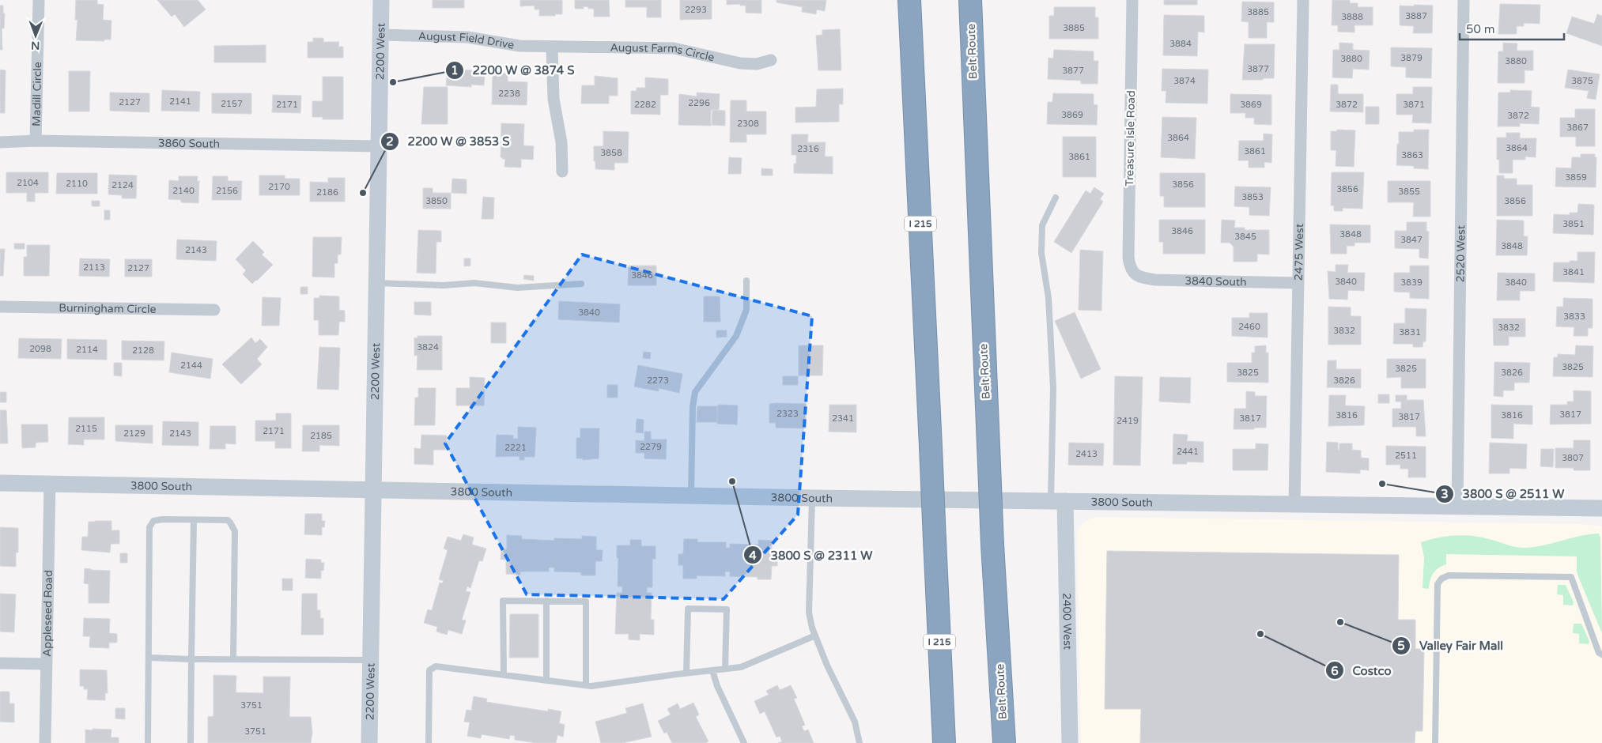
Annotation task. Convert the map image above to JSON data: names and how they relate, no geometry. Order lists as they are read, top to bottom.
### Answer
{
  "streets": {
    "highway": ["Belt Route", "I 215"],
    "street": [
      "August Field Drive",
      "2200 West",
      "August Farms Circle",
      "Madill Circle",
      "Treasure Isle Road",
      "3860 South",
      "2475 West",
      "2520 West",
      "3840 South",
      "Burningham Circle",
      "3800 South",
      "Appleseed Road",
      "2400 West"
    ]
  },
  "crossings": [
    ["August Field Drive", "2200 West"],
    ["August Field Drive", "August Farms Circle"],
    ["2200 West", "3860 South"],
    ["2200 West", "3800 South"],
    ["Madill Circle", "3860 South"],
    ["Treasure Isle Road", "3840 South"],
    ["2475 West", "3840 South"],
    ["2475 West", "3800 South"],
    ["2520 West", "3800 South"],
    ["3800 South", "Appleseed Road"],
    ["3800 South", "2400 West"]
  ],
  "places": [
    "2200 W @ 3874 S",
    "2200 W @ 3853 S",
    "3800 S @ 2311 W",
    "3800 S @ 2511 W",
    "Valley Fair Mall",
    "Costco"
  ],
  "house_numbers": [
    "2293",
    "3885",
    "3887",
    "3888",
    "3885",
    "3884",
    "3879",
    "3880",
    "3880",
    "3877",
    "3877",
    "3874",
    "3875",
    "2238",
    "2141",
    "2127",
    "2296",
    "2157",
    "2171",
    "2282",
    "3869",
    "3872",
    "3871",
    "3869",
    "3872",
    "2308",
    "3867",
    "3864",
    "3864",
    "2316",
    "3861",
    "3858",
    "3863",
    "3861",
    "3859",
    "2104",
    "2110",
    "3856",
    "2124",
    "2170",
    "3856",
    "2140",
    "2156",
    "3855",
    "2186",
    "3853",
    "3850",
    "3856",
    "3851",
    "3846",
    "3848",
    "3845",
    "3847",
    "3848",
    "2143",
    "2113",
    "2127",
    "3841",
    "3846",
    "3840",
    "3839",
    "3840",
    "3840",
    "3833",
    "2460",
    "3832",
    "3832",
    "3831",
    "3824",
    "2098",
    "2114",
    "2128",
    "2144",
    "3825",
    "3825",
    "3825",
    "3826",
    "2273",
    "3826",
    "2323",
    "3817",
    "3816",
    "3816",
    "3817",
    "2341",
    "3817",
    "2419",
    "2115",
    "2171",
    "2129",
    "2143",
    "2185",
    "2279",
    "2221",
    "2441",
    "2413",
    "2511",
    "3807",
    "3751",
    "3751"
  ],
  "scale_bar": "50 m",
  "north": "bottom"
}
